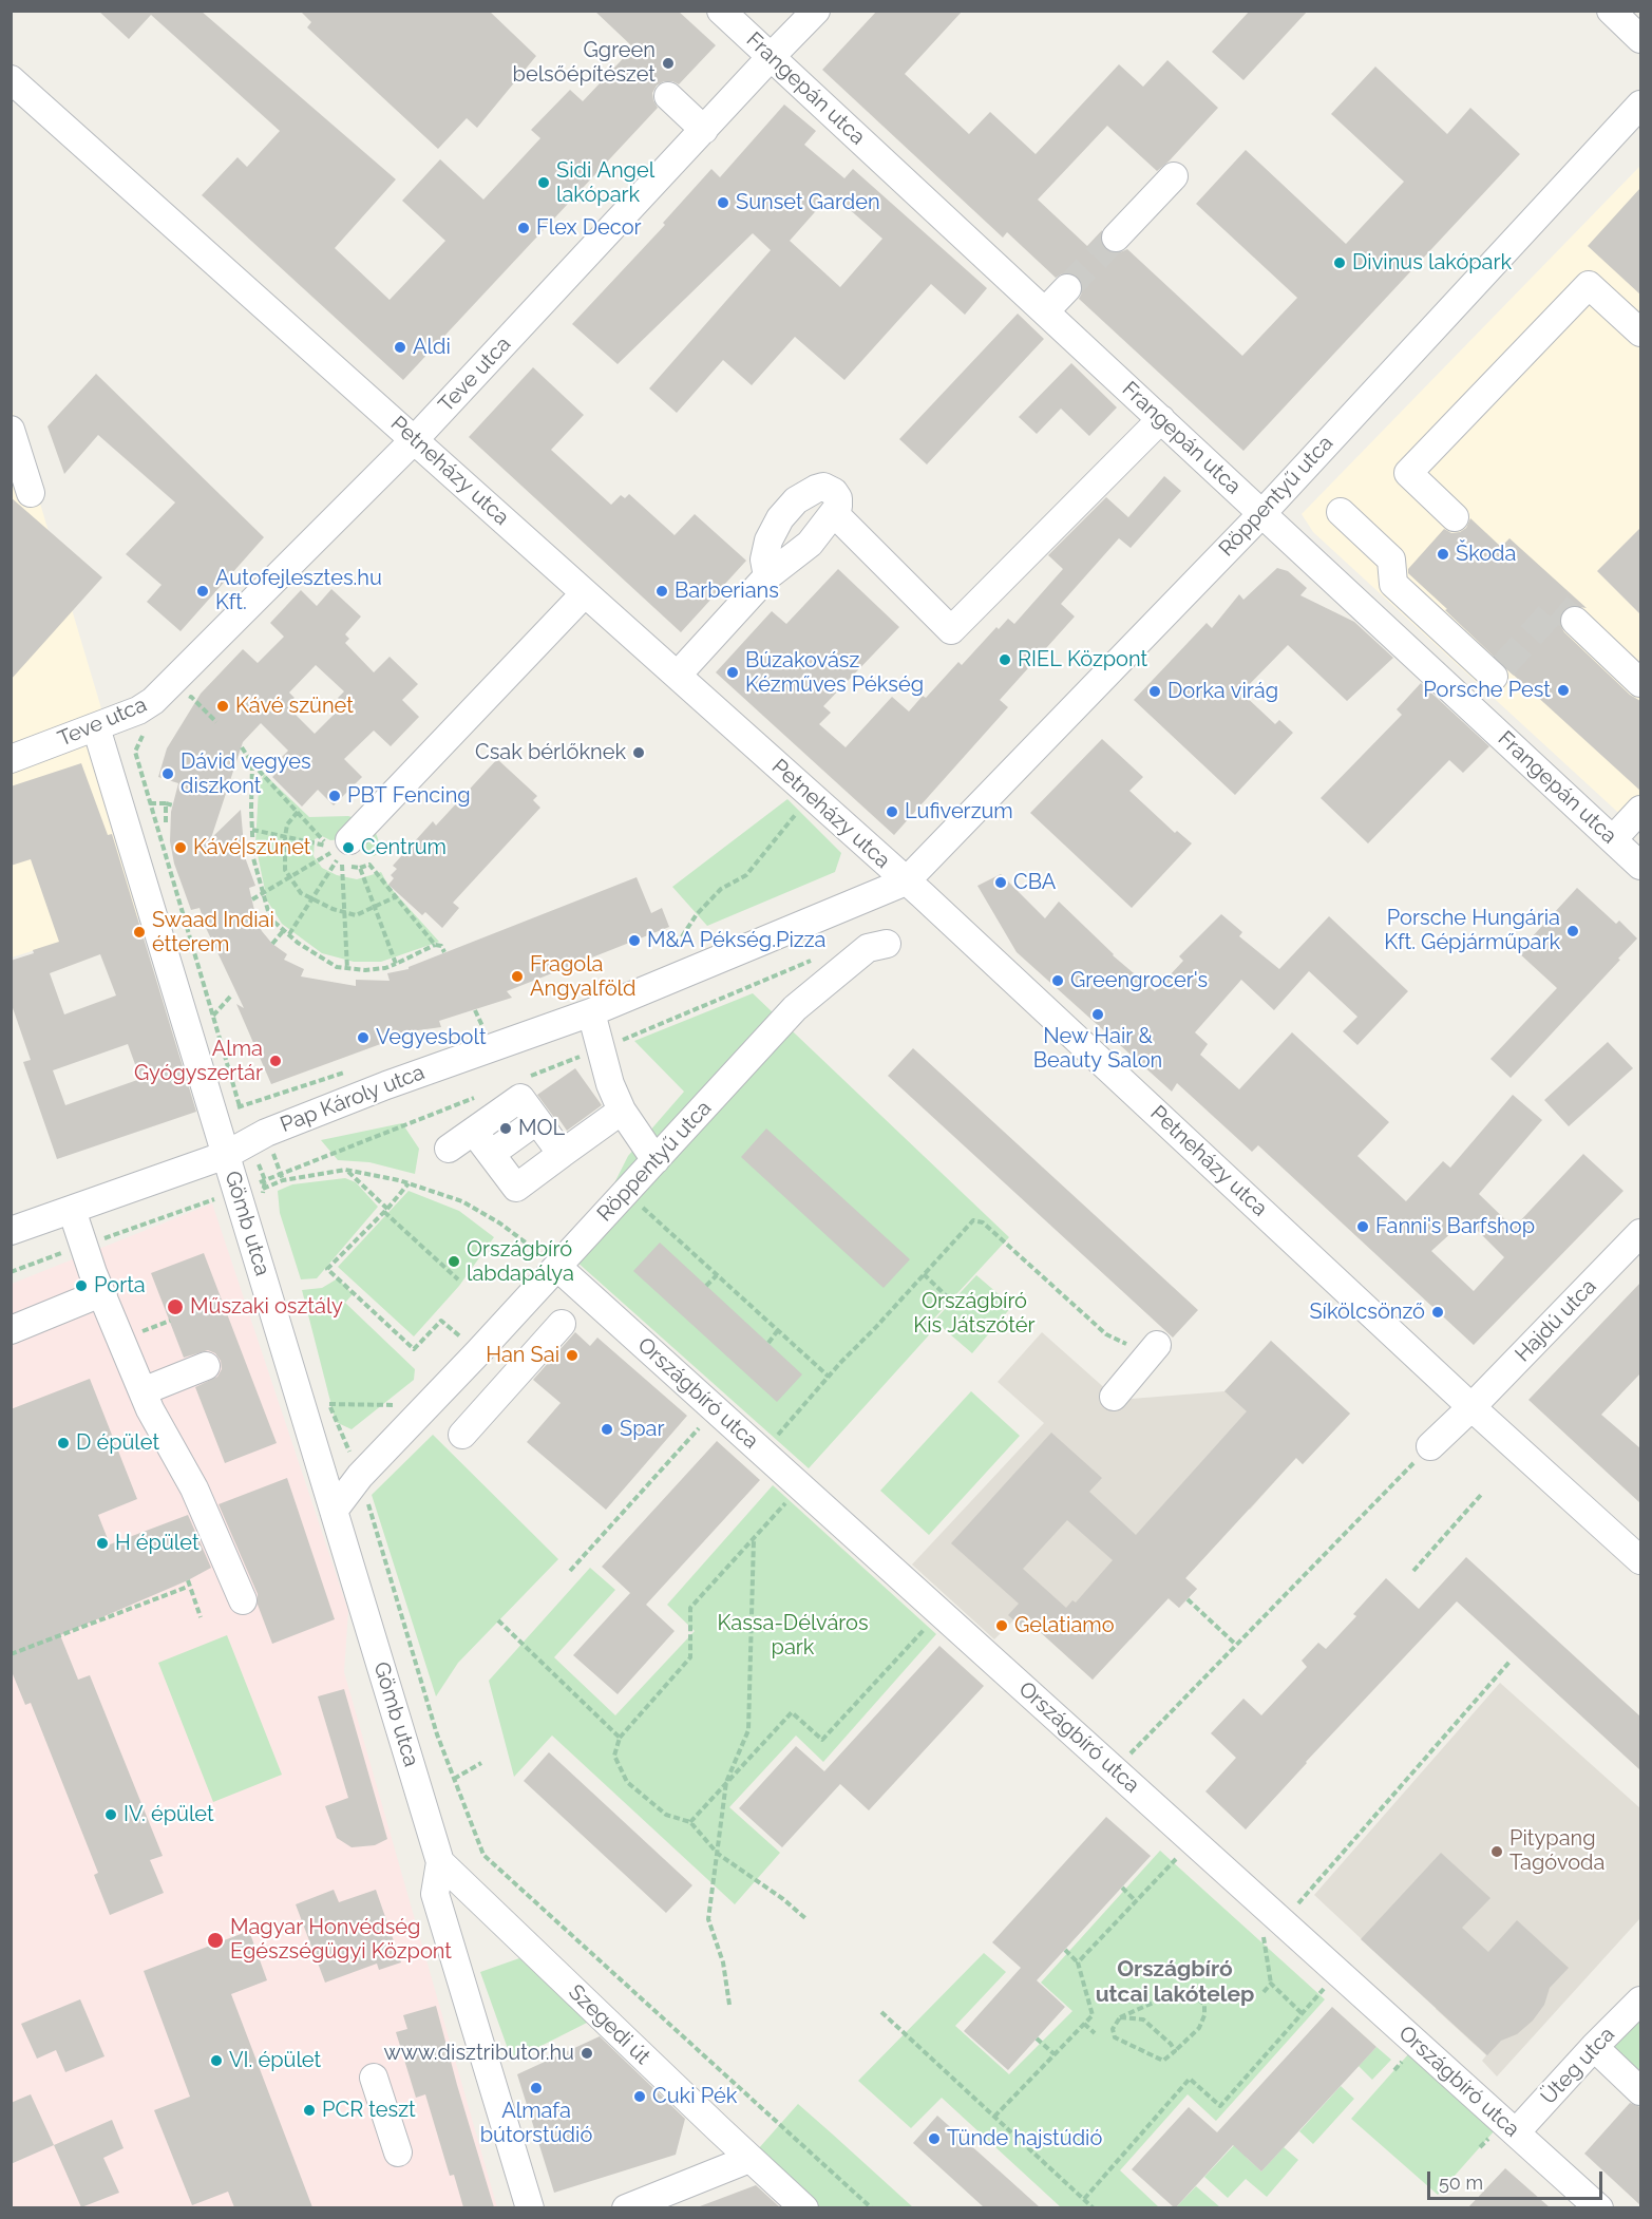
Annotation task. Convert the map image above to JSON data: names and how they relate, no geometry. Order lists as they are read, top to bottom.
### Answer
{
  "streets": {
    "street": [
      "Frangepán utca",
      "Teve utca",
      "Petneházy utca",
      "Röppentyű utca",
      "Pap Károly utca",
      "Gömb utca",
      "Hajdú utca",
      "Országbíró utca",
      "Szegedi út",
      "Üteg utca"
    ]
  },
  "crossings": [
    ["Frangepán utca", "Teve utca"],
    ["Frangepán utca", "Röppentyű utca"],
    ["Teve utca", "Petneházy utca"],
    ["Teve utca", "Gömb utca"],
    ["Petneházy utca", "Röppentyű utca"],
    ["Petneházy utca", "Pap Károly utca"],
    ["Petneházy utca", "Hajdú utca"],
    ["Röppentyű utca", "Pap Károly utca"],
    ["Röppentyű utca", "Gömb utca"],
    ["Röppentyű utca", "Országbíró utca"],
    ["Pap Károly utca", "Gömb utca"],
    ["Gömb utca", "Szegedi út"],
    ["Országbíró utca", "Üteg utca"]
  ],
  "districts": ["Országbíró utcai lakótelep"],
  "parks": ["Országbíró Kis Játszótér", "Kassa-Délváros park"],
  "places": [
    "Ggreen belsőépítészet",
    "Sidi Angel lakópark",
    "Sunset Garden",
    "Flex Decor",
    "Divinus lakópark",
    "Aldi",
    "Škoda",
    "Autofejlesztes.hu Kft.",
    "Barberians",
    "RIEL Központ",
    "Búzakovász Kézműves Pékség",
    "Porsche Pest",
    "Dorka virág",
    "Kávé szünet",
    "Csak bérlőknek",
    "Dávid vegyes diszkont",
    "PBT Fencing",
    "Lufiverzum",
    "Kávé|szünet",
    "Centrum",
    "CBA",
    "Porsche Hungária Kft. Gépjárműpark",
    "Swaad Indiai étterem",
    "M&A Pékség.Pizza",
    "Fragola Angyalföld",
    "Greengrocer's",
    "New Hair & Beauty Salon",
    "Vegyesbolt",
    "Alma Gyógyszertár",
    "MOL",
    "Fanni's Barfshop",
    "Országbíró labdapálya",
    "Porta",
    "Műszaki osztály",
    "Síkölcsönző",
    "Han Sai",
    "Spar",
    "D épület",
    "H épület",
    "Gelatiamo",
    "IV. épület",
    "Pitypang Tagóvoda",
    "Magyar Honvédség Egészségügyi Központ",
    "www.disztributor.hu",
    "VI. épület",
    "Almafa bútorstúdió",
    "Cuki Pék",
    "PCR teszt",
    "Tünde hajstúdió"
  ],
  "scale_bar": "50 m"
}
